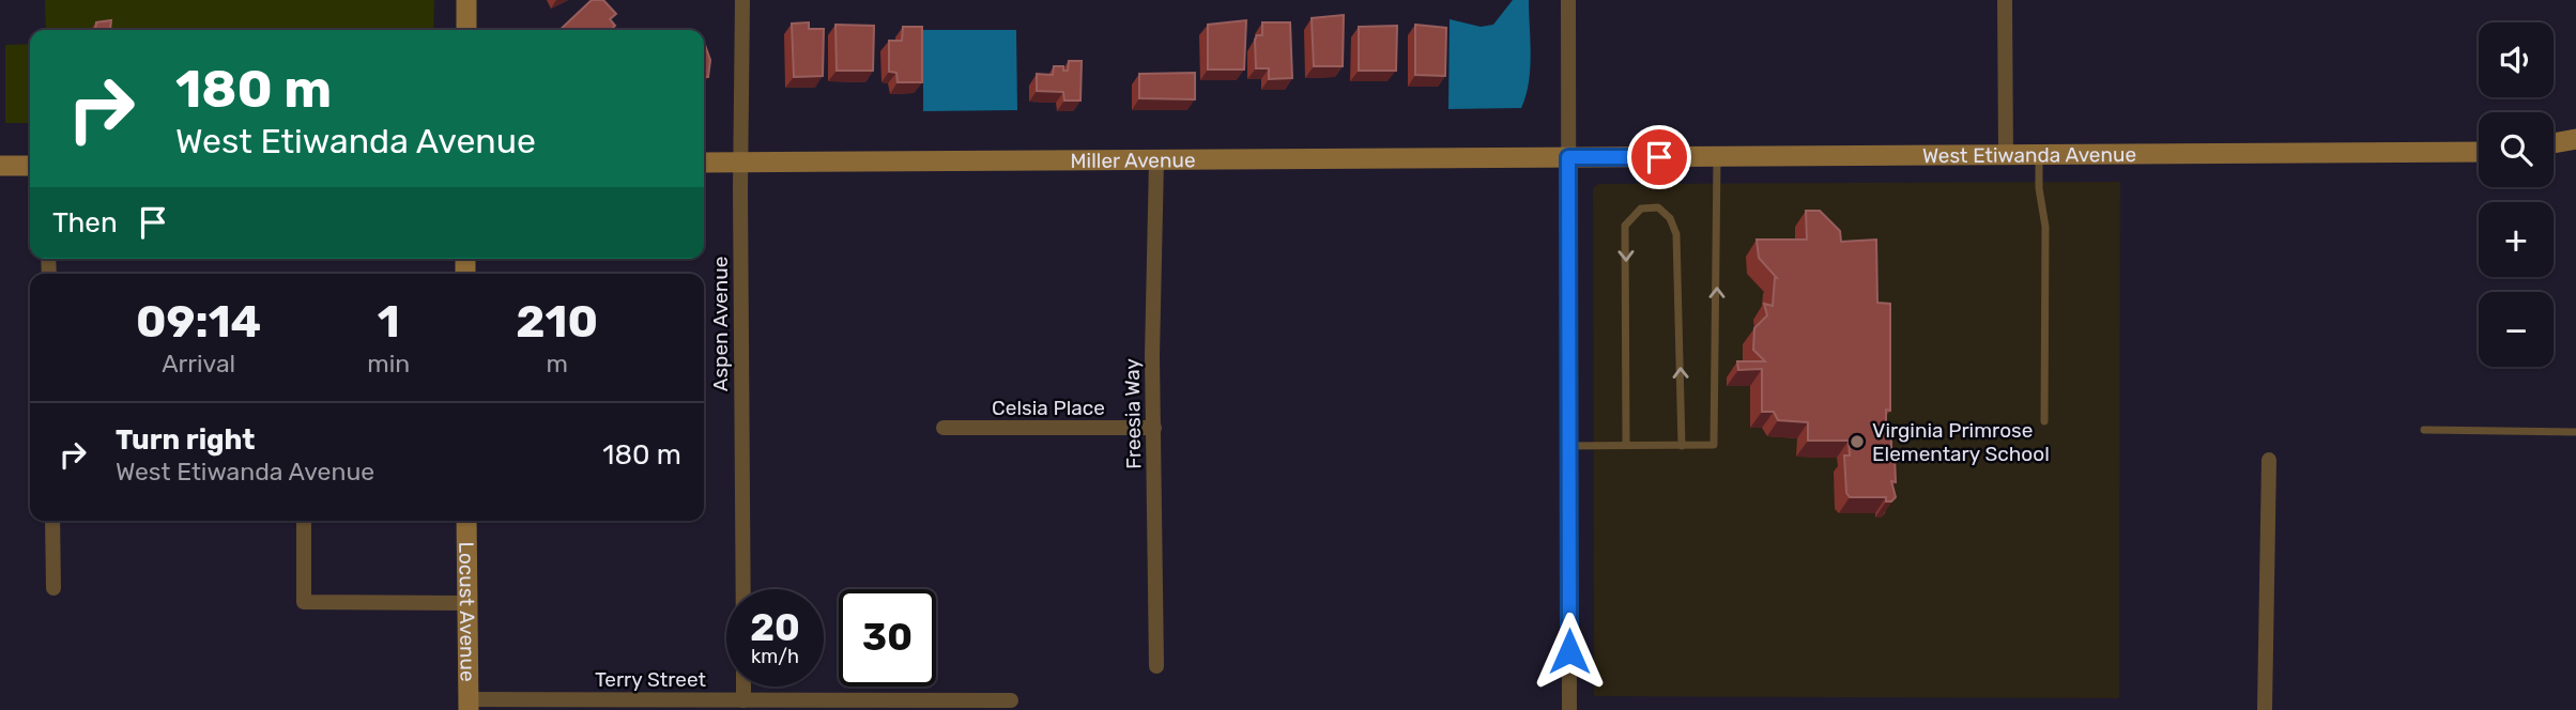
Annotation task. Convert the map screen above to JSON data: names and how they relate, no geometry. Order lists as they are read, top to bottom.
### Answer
{
  "streets": {
    "street": [
      "West Etiwanda Avenue",
      "Miller Avenue",
      "Aspen Avenue",
      "Celsia Place",
      "Freesia Way",
      "Locust Avenue",
      "Terry Street"
    ]
  },
  "crossings": [
    ["West Etiwanda Avenue", "Miller Avenue"],
    ["Miller Avenue", "Aspen Avenue"],
    ["Miller Avenue", "Freesia Way"],
    ["Celsia Place", "Freesia Way"],
    ["Locust Avenue", "Terry Street"]
  ],
  "places": ["Virginia Primrose Elementary School"],
  "page": {
    "map_buttons": ["+", "−"],
    "turn": ["180 m", "West Etiwanda Avenue"],
    "then": "Then",
    "eta": [
      "09:14",
      "Arrival",
      "1",
      "min",
      "210",
      "m"
    ],
    "list": [
      {
        "name": "Turn right",
        "note": "West Etiwanda Avenue",
        "value": "180 m"
      }
    ],
    "speed": "20 km/h",
    "limit": "30"
  }
}
